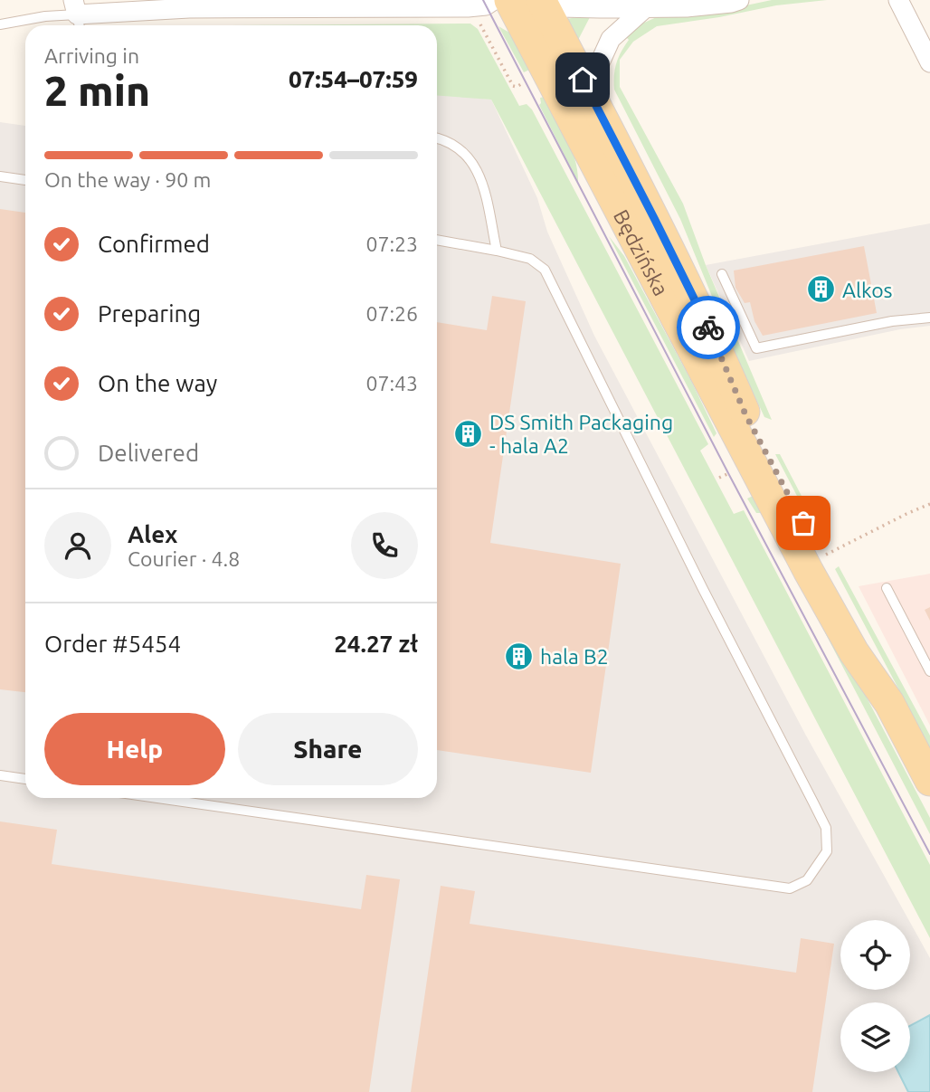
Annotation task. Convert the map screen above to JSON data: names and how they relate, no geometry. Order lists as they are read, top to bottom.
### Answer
{
  "streets": {
    "main road": ["Będzińska"]
  },
  "places": {
    "building": ["Alkos", "DS Smith Packaging - hala A2", "hala B2"]
  },
  "page": {
    "heading": ["2 min", "Arriving in", "07:54–07:59"],
    "panel": [
      "Alex",
      "Courier · 4.8",
      "Order #5454",
      "24.27 zł"
    ],
    "bar": "On the way · 90 m",
    "list": [
      ["Confirmed", "07:23"],
      ["Preparing", "07:26"],
      ["On the way", "07:43"],
      "Delivered"
    ],
    "buttons": ["Help", "Share"]
  }
}
